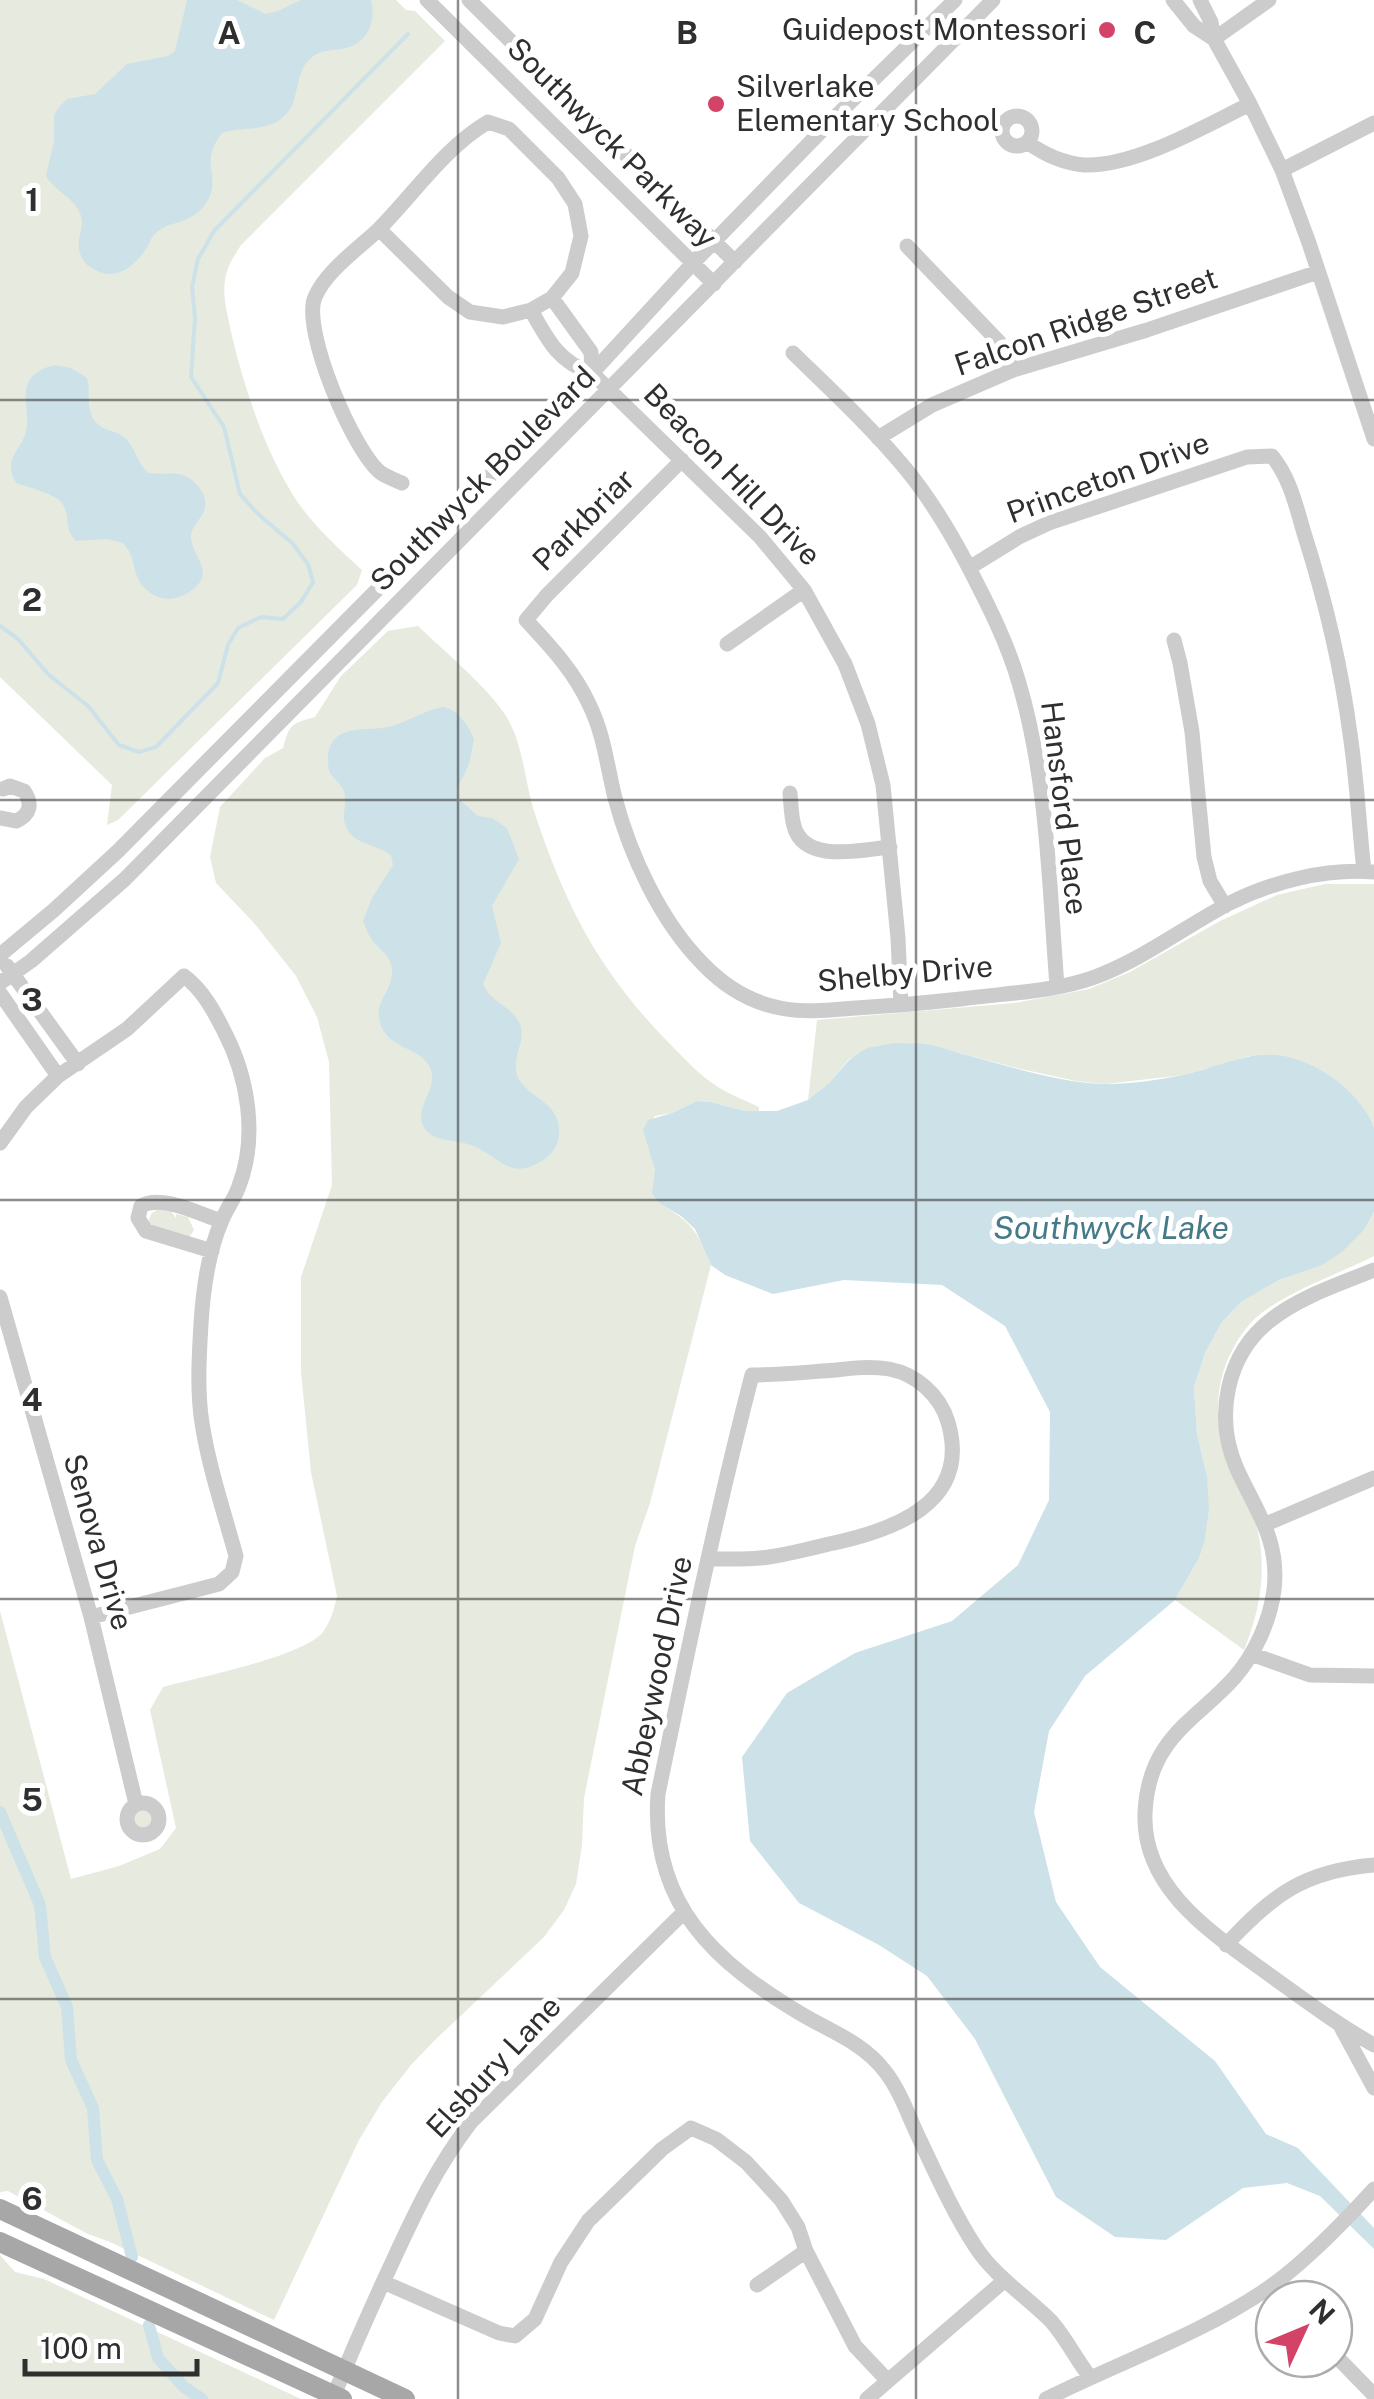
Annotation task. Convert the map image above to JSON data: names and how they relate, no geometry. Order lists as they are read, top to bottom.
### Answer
{
  "streets": {
    "street": [
      "Southwyck Parkway",
      "Falcon Ridge Street",
      "Beacon Hill Drive",
      "Princeton Drive",
      "Southwyck Boulevard",
      "Parkbriar",
      "Hansford Place",
      "Shelby Drive",
      "Senova Drive",
      "Abbeywood Drive",
      "Elsbury Lane"
    ]
  },
  "crossings": [
    ["Southwyck Parkway", "Southwyck Boulevard"],
    ["Falcon Ridge Street", "Hansford Place"],
    ["Beacon Hill Drive", "Southwyck Boulevard"],
    ["Beacon Hill Drive", "Parkbriar"],
    ["Beacon Hill Drive", "Shelby Drive"],
    ["Princeton Drive", "Hansford Place"],
    ["Princeton Drive", "Shelby Drive"],
    ["Parkbriar", "Shelby Drive"],
    ["Hansford Place", "Shelby Drive"],
    ["Abbeywood Drive", "Elsbury Lane"]
  ],
  "water": ["Southwyck Lake"],
  "places": ["Guidepost Montessori", "Silverlake Elementary School"],
  "scale_bar": "100 m",
  "north": "top right",
  "grid": {
    "columns": ["A", "B", "C"],
    "rows": [
      "1",
      "2",
      "3",
      "4",
      "5",
      "6"
    ]
  }
}
